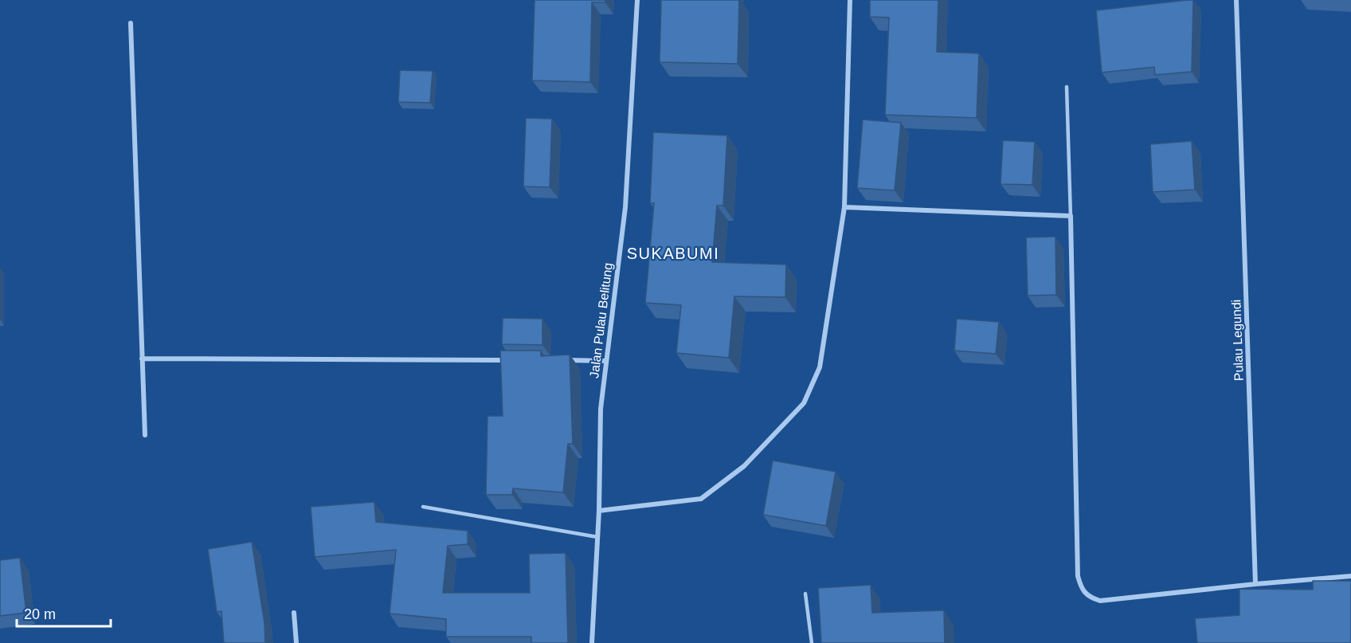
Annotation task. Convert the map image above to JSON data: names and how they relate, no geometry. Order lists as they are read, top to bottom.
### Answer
{
  "streets": {
    "street": ["Jalan Pulau Belitung", "Pulau Legundi"]
  },
  "districts": ["SUKABUMI"],
  "scale_bar": "20 m"
}
